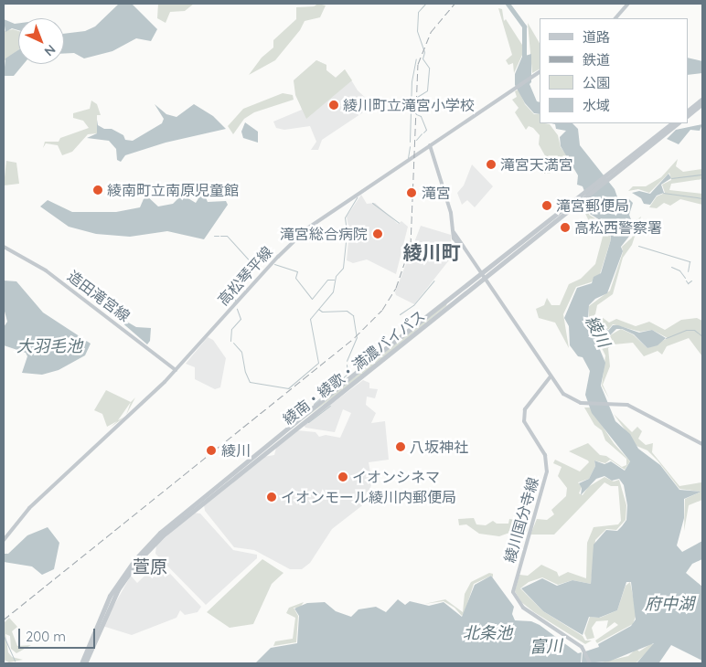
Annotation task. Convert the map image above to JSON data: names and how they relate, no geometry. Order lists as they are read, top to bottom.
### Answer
{
  "streets": {
    "highway": ["綾南・綾歌・満濃バイパス"],
    "main road": ["高松琴平線", "造田滝宮線", "綾川国分寺線"]
  },
  "crossings": [
    ["高松琴平線", "造田滝宮線"]
  ],
  "districts": ["綾川町", "萱原"],
  "water": [
    "綾川",
    "大羽毛池",
    "府中湖",
    "北条池",
    "富川"
  ],
  "places": [
    "綾川町立滝宮小学校",
    "滝宮天満宮",
    "綾南町立南原児童館",
    "滝宮",
    "滝宮郵便局",
    "高松西警察署",
    "滝宮総合病院",
    "八坂神社",
    "綾川",
    "イオンシネマ",
    "イオンモール綾川内郵便局"
  ],
  "legend": [
    "道路",
    "鉄道",
    "公園",
    "水域"
  ],
  "scale_bar": "200 m",
  "north": "bottom right"
}
